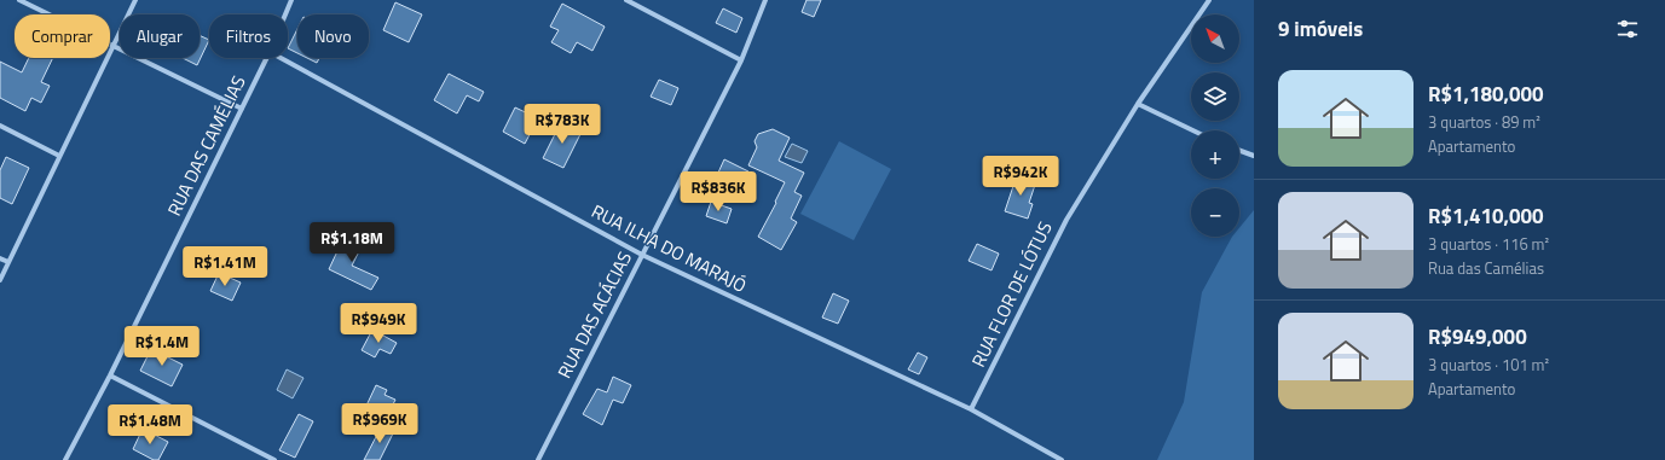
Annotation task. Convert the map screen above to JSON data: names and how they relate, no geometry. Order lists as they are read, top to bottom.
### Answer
{
  "streets": {
    "street": [
      "RUA DAS CAMÉLIAS",
      "RUA ILHA DO MARAJÓ",
      "RUA FLOR DE LÓTUS",
      "RUA DAS ACÁCIAS"
    ]
  },
  "crossings": [
    ["RUA ILHA DO MARAJÓ", "RUA FLOR DE LÓTUS"],
    ["RUA ILHA DO MARAJÓ", "RUA DAS ACÁCIAS"]
  ],
  "north": "top left",
  "page": {
    "heading": "9 imóveis",
    "map_buttons": ["+", "−"],
    "chip": [
      "Comprar",
      "Alugar",
      "Filtros",
      "Novo"
    ],
    "list": [
      {
        "name": "R$1,180,000",
        "note": "3 quartos · 89 m² · Apartamento"
      },
      {
        "name": "R$1,410,000",
        "note": "3 quartos · 116 m² · Rua das Camélias"
      },
      {
        "name": "R$949,000",
        "note": "3 quartos · 101 m² · Apartamento"
      }
    ],
    "price": [
      "R$783K",
      "R$942K",
      "R$836K",
      "R$1.18M",
      "R$1.41M",
      "R$949K",
      "R$1.4M",
      "R$969K",
      "R$1.48M"
    ]
  }
}
